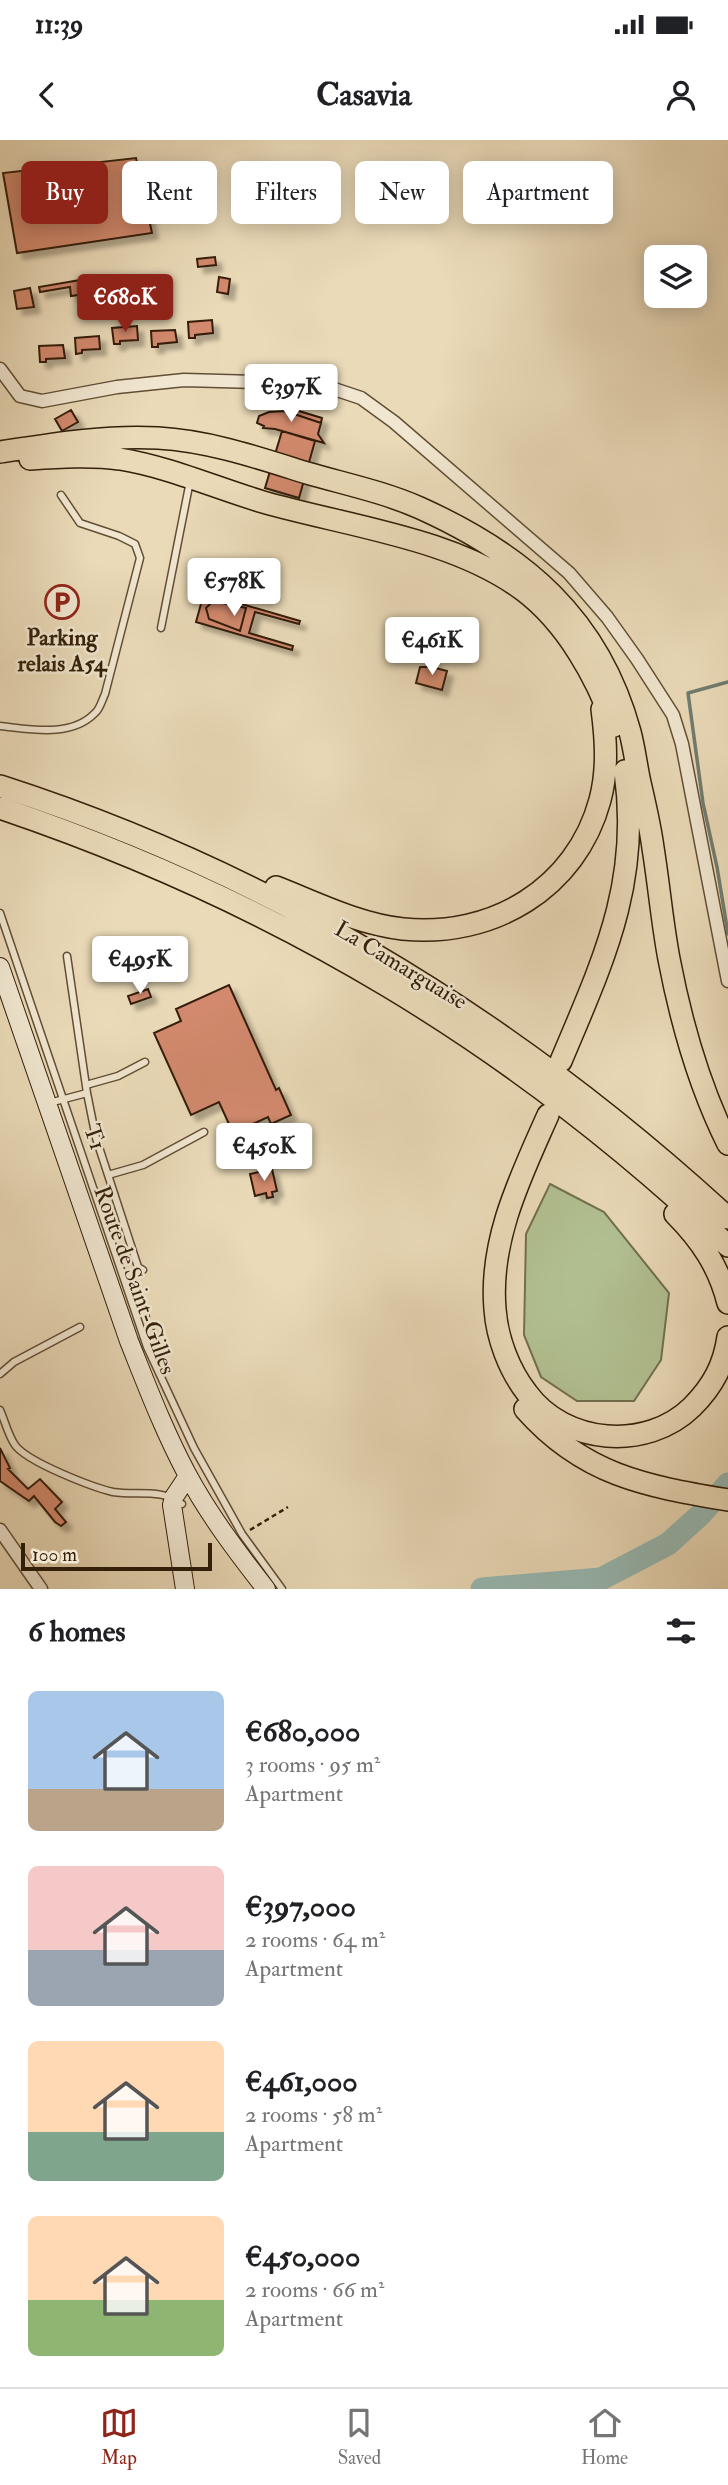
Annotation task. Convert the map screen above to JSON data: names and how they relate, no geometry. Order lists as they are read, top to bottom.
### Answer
{
  "streets": {
    "highway": ["La Camarguaise"],
    "main road": ["Route de Saint-Gilles"],
    "lane": ["T1"]
  },
  "crossings": [
    ["T1", "Route de Saint-Gilles"]
  ],
  "places": {
    "parking": ["Parking relais A54"]
  },
  "scale_bar": "100 m",
  "page": {
    "status": "11:39",
    "header": "Casavia",
    "chip": [
      "Buy",
      "Rent",
      "Filters",
      "New",
      "Apartment"
    ],
    "price": [
      "€680K",
      "€397K",
      "€578K",
      "€461K",
      "€495K",
      "€450K"
    ],
    "scale": "100 m",
    "heading": "6 homes",
    "list": [
      {
        "name": "€680,000",
        "note": "3 rooms · 95 m² · Apartment"
      },
      {
        "name": "€397,000",
        "note": "2 rooms · 64 m² · Apartment"
      },
      {
        "name": "€461,000",
        "note": "2 rooms · 58 m² · Apartment"
      },
      {
        "name": "€450,000",
        "note": "2 rooms · 66 m² · Apartment"
      }
    ],
    "tabs": ["Map", "Saved", "Home"]
  }
}
